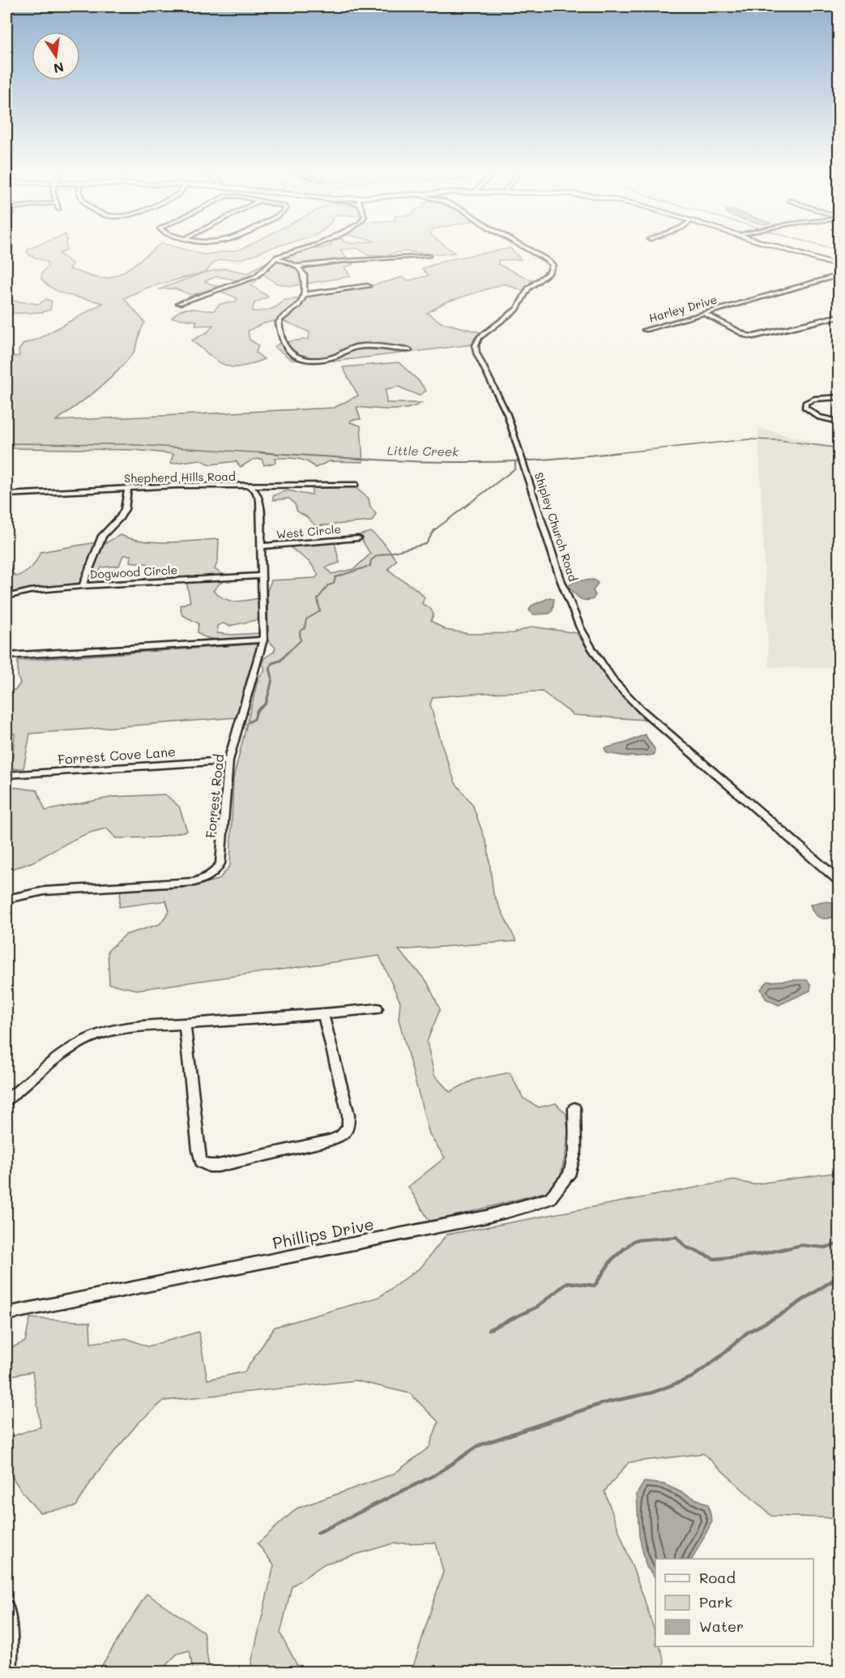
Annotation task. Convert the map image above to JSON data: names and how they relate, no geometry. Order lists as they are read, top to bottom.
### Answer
{
  "streets": {
    "street": [
      "Harley Drive",
      "Shepherd Hills Road",
      "Shipley Church Road",
      "West Circle",
      "Dogwood Circle",
      "Forrest Cove Lane",
      "Forrest Road",
      "Phillips Drive"
    ]
  },
  "crossings": [
    ["Shepherd Hills Road", "Forrest Road"],
    ["West Circle", "Forrest Road"],
    ["Dogwood Circle", "Forrest Road"],
    ["Forrest Cove Lane", "Forrest Road"]
  ],
  "water": ["Little Creek"],
  "legend": ["Road", "Park", "Water"],
  "north": "bottom"
}
